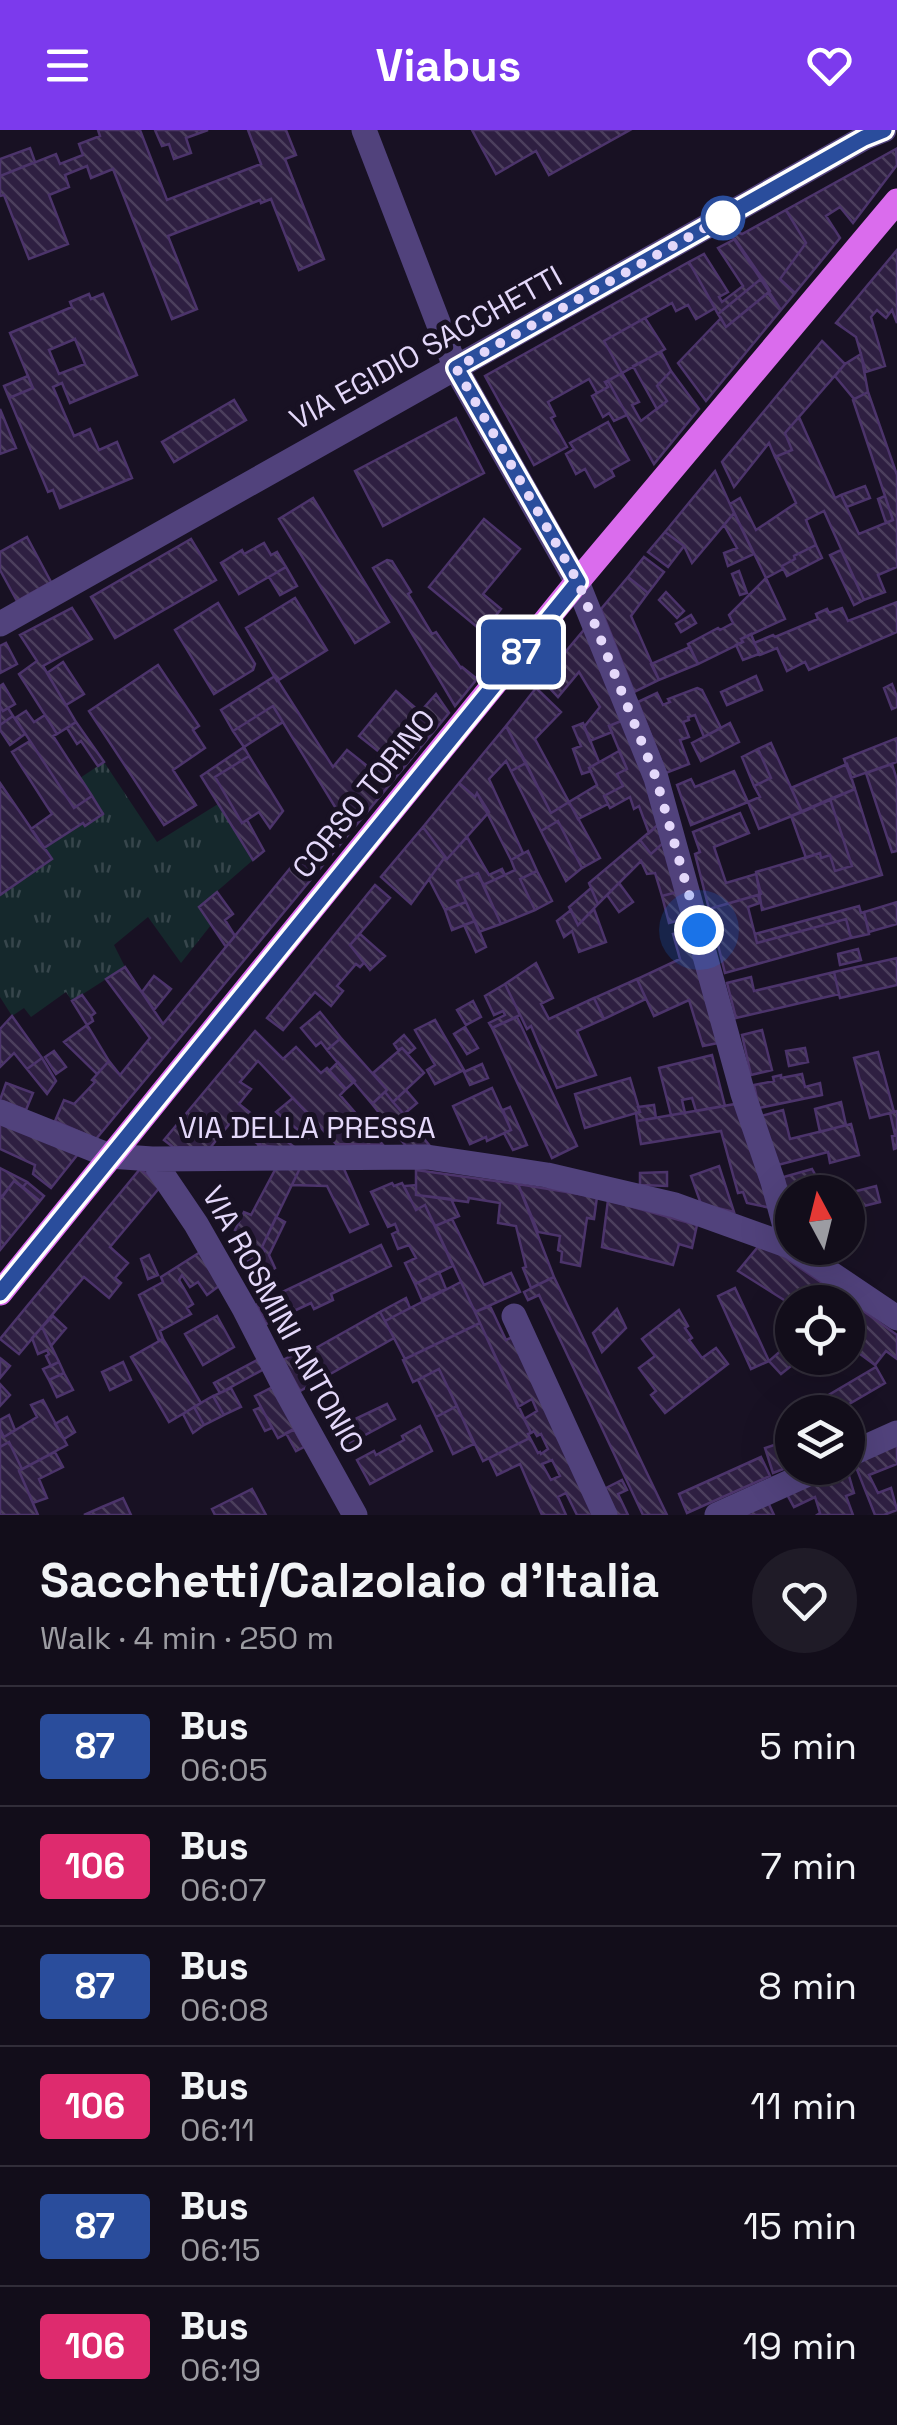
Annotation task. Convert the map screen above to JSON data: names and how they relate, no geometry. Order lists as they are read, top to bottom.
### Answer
{
  "streets": {
    "main road": ["CORSO TORINO"],
    "street": ["VIA EGIDIO SACCHETTI", "VIA DELLA PRESSA", "VIA ROSMINI ANTONIO"]
  },
  "crossings": [
    ["CORSO TORINO", "VIA DELLA PRESSA"],
    ["VIA DELLA PRESSA", "VIA ROSMINI ANTONIO"]
  ],
  "lines": ["bus line 87"],
  "north": "top",
  "page": {
    "header": "Viabus",
    "on_map": "87",
    "heading": ["Sacchetti/Calzolaio d'Italia", "Walk · 4 min · 250 m"],
    "list": [
      {
        "mark": "87",
        "name": "Bus",
        "note": "06:05",
        "value": "5 min"
      },
      {
        "mark": "106",
        "name": "Bus",
        "note": "06:07",
        "value": "7 min"
      },
      {
        "mark": "87",
        "name": "Bus",
        "note": "06:08",
        "value": "8 min"
      },
      {
        "mark": "106",
        "name": "Bus",
        "note": "06:11",
        "value": "11 min"
      },
      {
        "mark": "87",
        "name": "Bus",
        "note": "06:15",
        "value": "15 min"
      },
      {
        "mark": "106",
        "name": "Bus",
        "note": "06:19",
        "value": "19 min"
      }
    ]
  }
}
